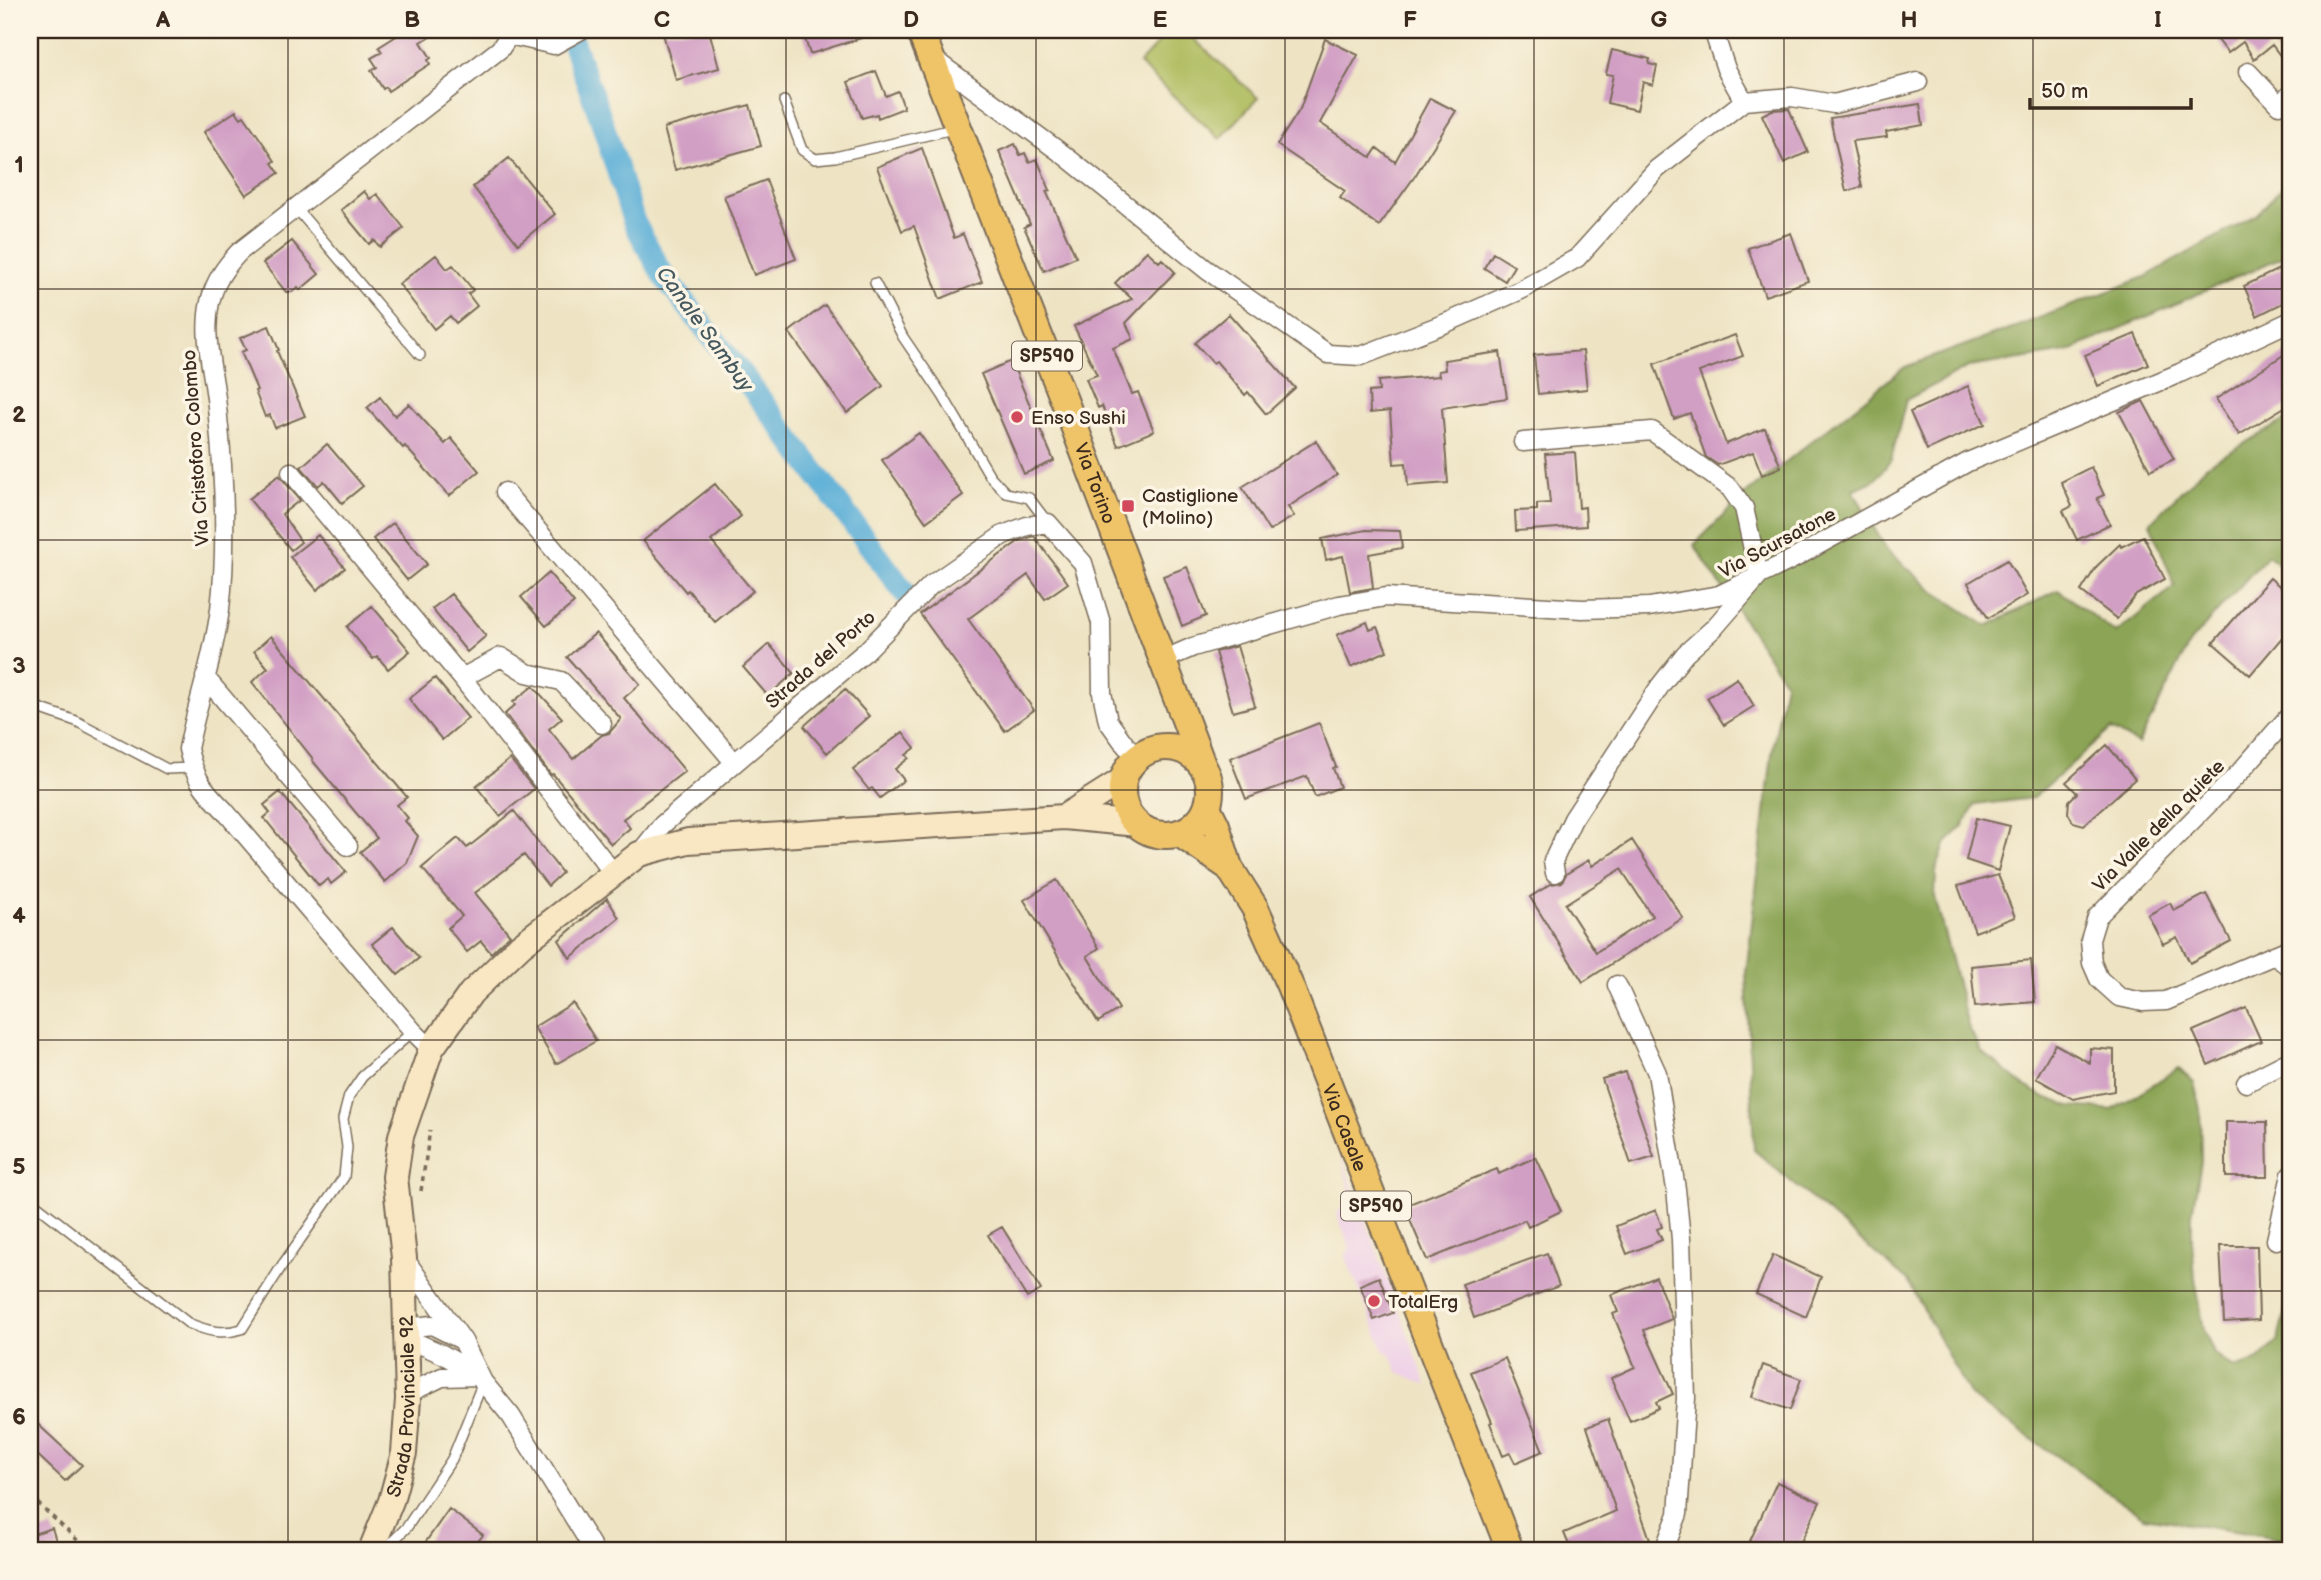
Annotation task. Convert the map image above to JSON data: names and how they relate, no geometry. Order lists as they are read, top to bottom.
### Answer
{
  "streets": {
    "main road": [
      "SP590",
      "Via Torino",
      "Via Casale",
      "Strada Provinciale 92"
    ],
    "street": [
      "Via Cristoforo Colombo",
      "Via Scursatone",
      "Strada del Porto",
      "Via Valle della quiete"
    ]
  },
  "crossings": [
    ["SP590", "Via Torino"],
    ["SP590", "Via Scursatone"],
    ["SP590", "Via Casale"],
    ["Via Torino", "Via Scursatone"],
    ["Strada del Porto", "Strada Provinciale 92"]
  ],
  "water": ["Canale Sambuy"],
  "places": {
    "other": ["Enso Sushi", "TotalErg"],
    "transit": ["Castiglione (Molino)"]
  },
  "scale_bar": "50 m",
  "grid": {
    "columns": [
      "A",
      "B",
      "C",
      "D",
      "E",
      "F",
      "G",
      "H",
      "I"
    ],
    "rows": [
      "1",
      "2",
      "3",
      "4",
      "5",
      "6"
    ]
  }
}
